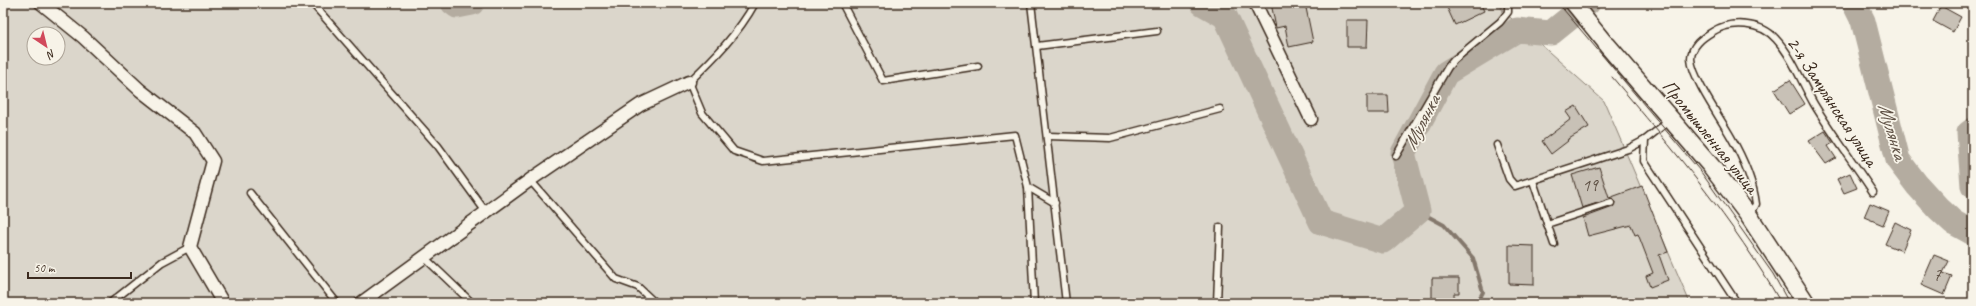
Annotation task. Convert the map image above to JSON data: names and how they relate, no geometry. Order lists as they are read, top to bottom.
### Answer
{
  "streets": {
    "main road": ["Промышленная улица"],
    "lane": ["2-я Замулянская улица"]
  },
  "crossings": [
    ["2-я Замулянская улица", "Промышленная улица"]
  ],
  "water": ["Мулянка"],
  "house_numbers": ["19", "7"],
  "scale_bar": "50 m",
  "north": "bottom right"
}
